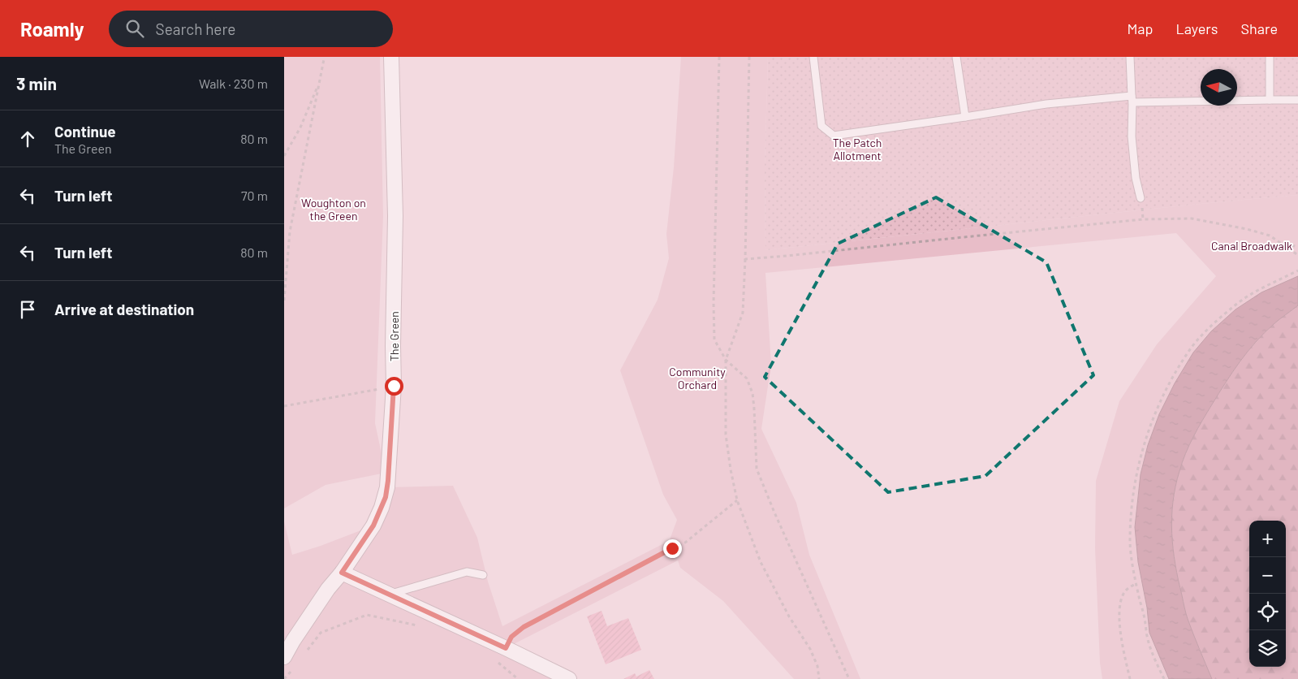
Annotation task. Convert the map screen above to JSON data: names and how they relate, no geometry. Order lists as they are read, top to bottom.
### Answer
{
  "streets": {
    "street": ["The Green"]
  },
  "parks": [
    "The Patch Allotment",
    "Woughton on the Green",
    "Canal Broadwalk",
    "Community Orchard"
  ],
  "north": "left",
  "page": {
    "header": "Roamly",
    "search": "Search here",
    "nav": ["Map", "Layers", "Share"],
    "heading": ["3 min", "Walk · 230 m"],
    "list": [
      ["Continue", "The Green", "80 m"],
      ["Turn left", "70 m"],
      ["Turn left", "80 m"],
      "Arrive at destination"
    ],
    "map_buttons": ["+", "−"]
  }
}
